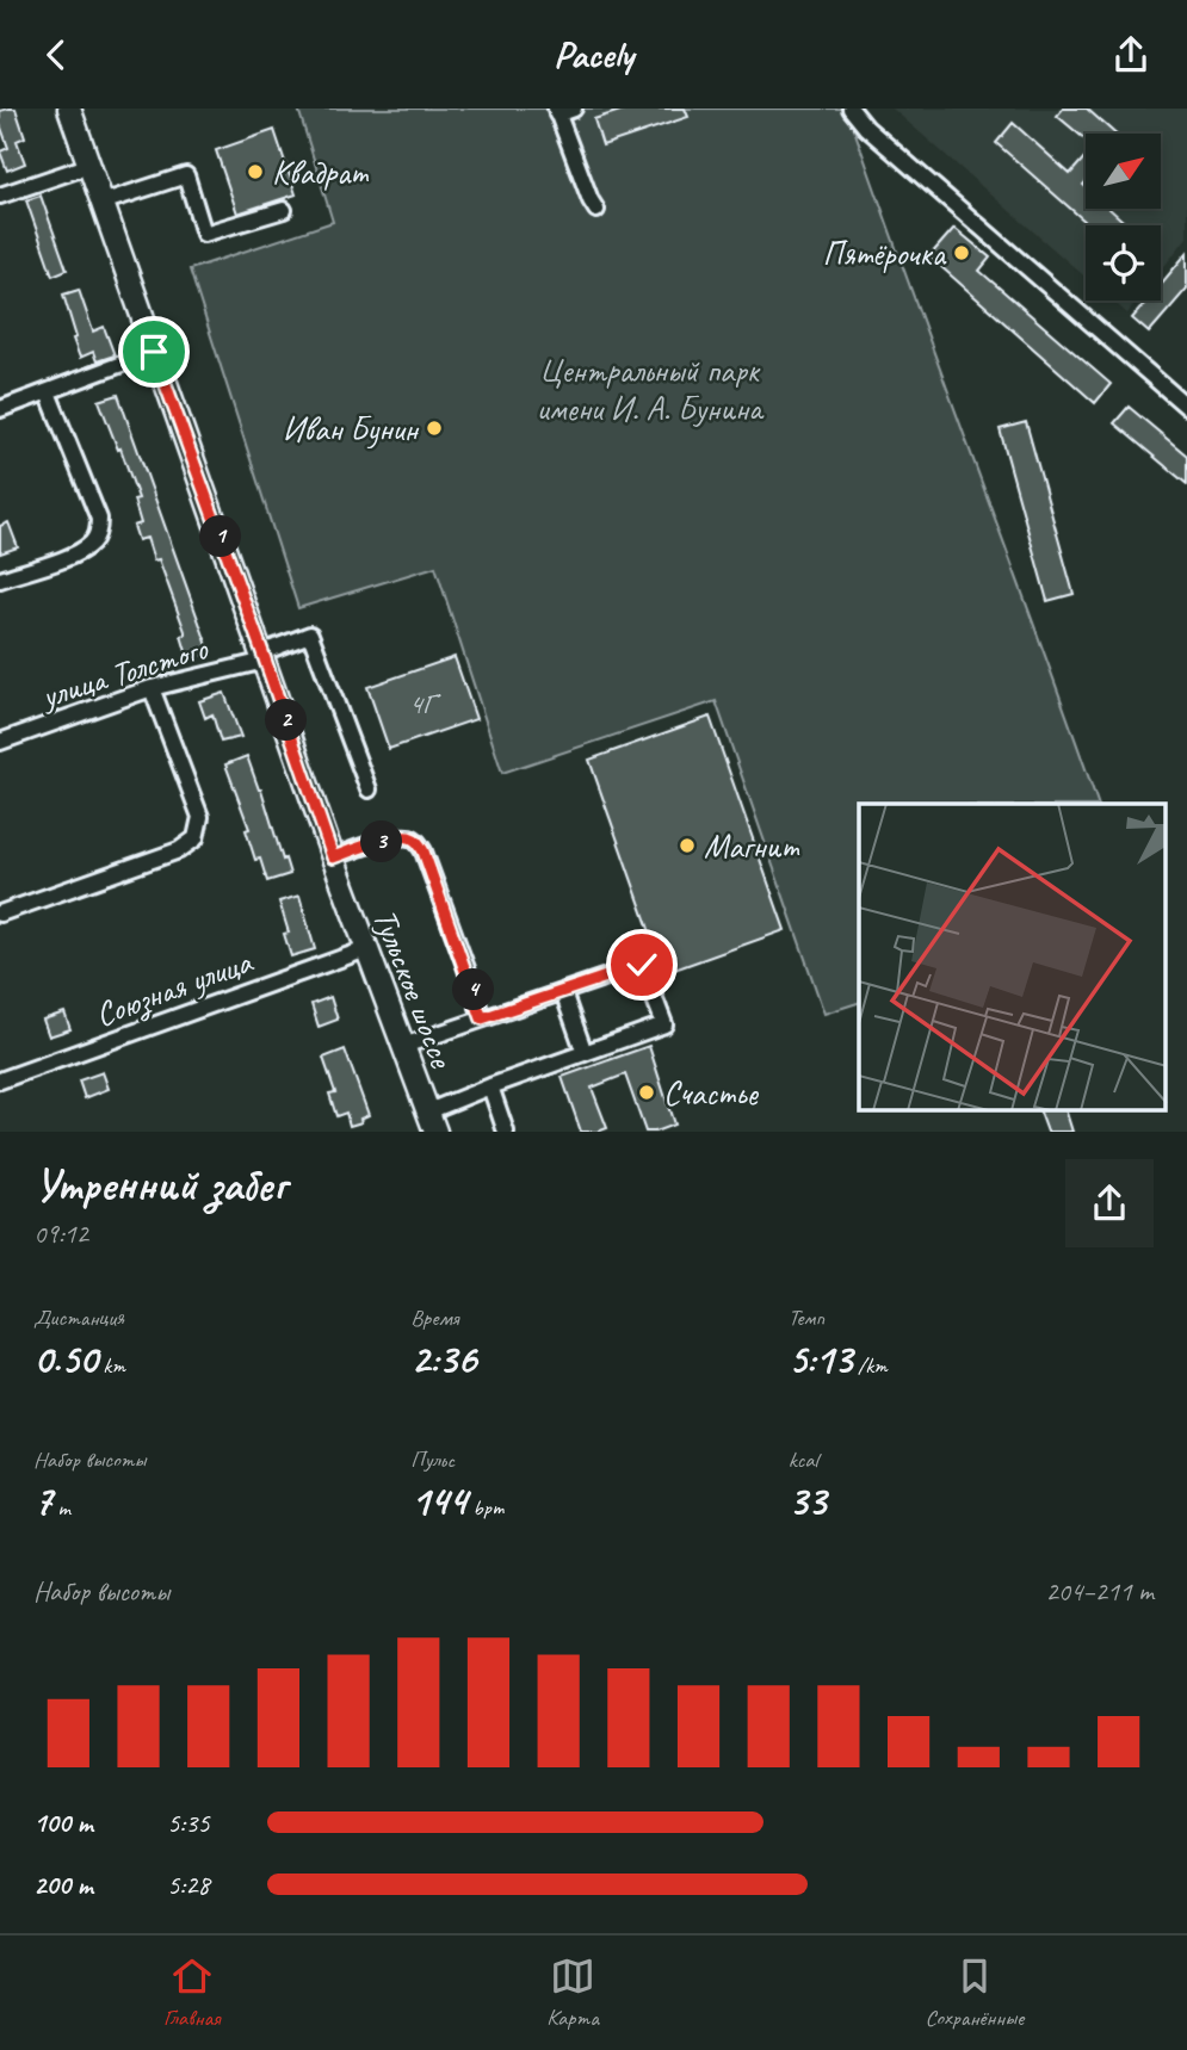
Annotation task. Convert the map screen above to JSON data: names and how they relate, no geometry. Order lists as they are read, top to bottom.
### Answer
{
  "streets": {
    "main road": ["Тульское шоссе"],
    "street": ["улица Толстого", "Союзная улица"]
  },
  "crossings": [
    ["улица Толстого", "Тульское шоссе"],
    ["Союзная улица", "Тульское шоссе"]
  ],
  "parks": ["Центральный парк имени И. А. Бунина"],
  "places": [
    "Квадрат",
    "Пятёрочка",
    "Иван Бунин",
    "Магнит",
    "Счастье"
  ],
  "house_numbers": ["4Г"],
  "north": "top right",
  "page": {
    "header": "Pacely",
    "pins": [
      "1",
      "2",
      "3",
      "4"
    ],
    "heading": ["Утренний забег", "09:12"],
    "stats": [
      ["Дистанция", "0.50 km"],
      ["Время", "2:36"],
      ["Темп", "5:13 /km"],
      ["Набор высоты", "7 m"],
      ["Пульс", "144 bpm"],
      ["kcal", "33"]
    ],
    "chart": ["Набор высоты", "204–211 m"],
    "list": [
      {
        "name": "100 m",
        "note": "5:35"
      },
      {
        "name": "200 m",
        "note": "5:28"
      }
    ],
    "tabs": ["Главная", "Карта", "Сохранённые"]
  }
}
